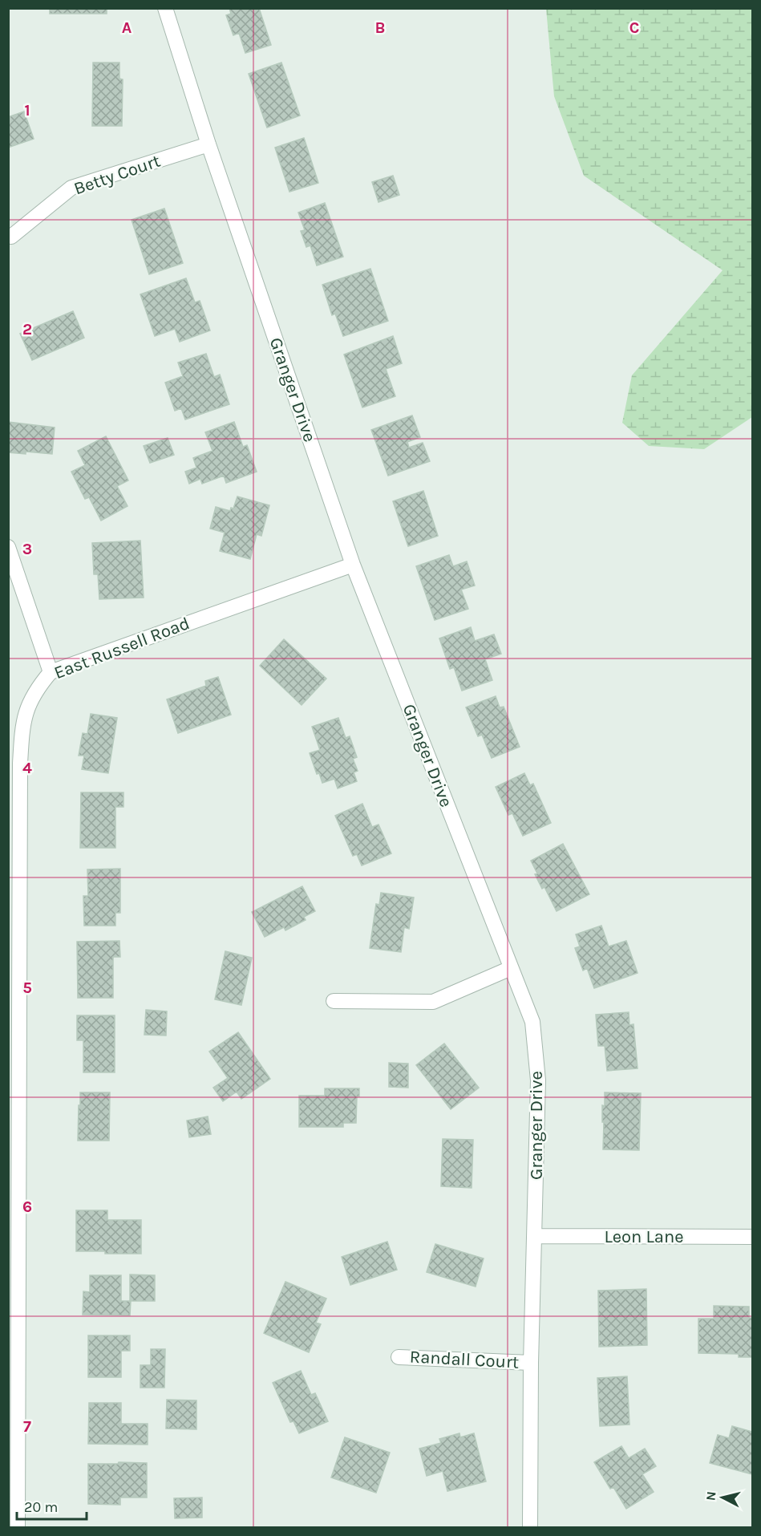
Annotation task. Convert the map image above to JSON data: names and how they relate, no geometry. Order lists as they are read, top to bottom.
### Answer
{
  "streets": {
    "street": [
      "Betty Court",
      "Granger Drive",
      "East Russell Road",
      "Leon Lane",
      "Randall Court"
    ]
  },
  "crossings": [
    ["Betty Court", "Granger Drive"],
    ["Granger Drive", "East Russell Road"],
    ["Granger Drive", "Leon Lane"],
    ["Granger Drive", "Randall Court"]
  ],
  "scale_bar": "20 m",
  "north": "left",
  "grid": {
    "columns": ["A", "B", "C"],
    "rows": [
      "1",
      "2",
      "3",
      "4",
      "5",
      "6",
      "7"
    ]
  }
}
